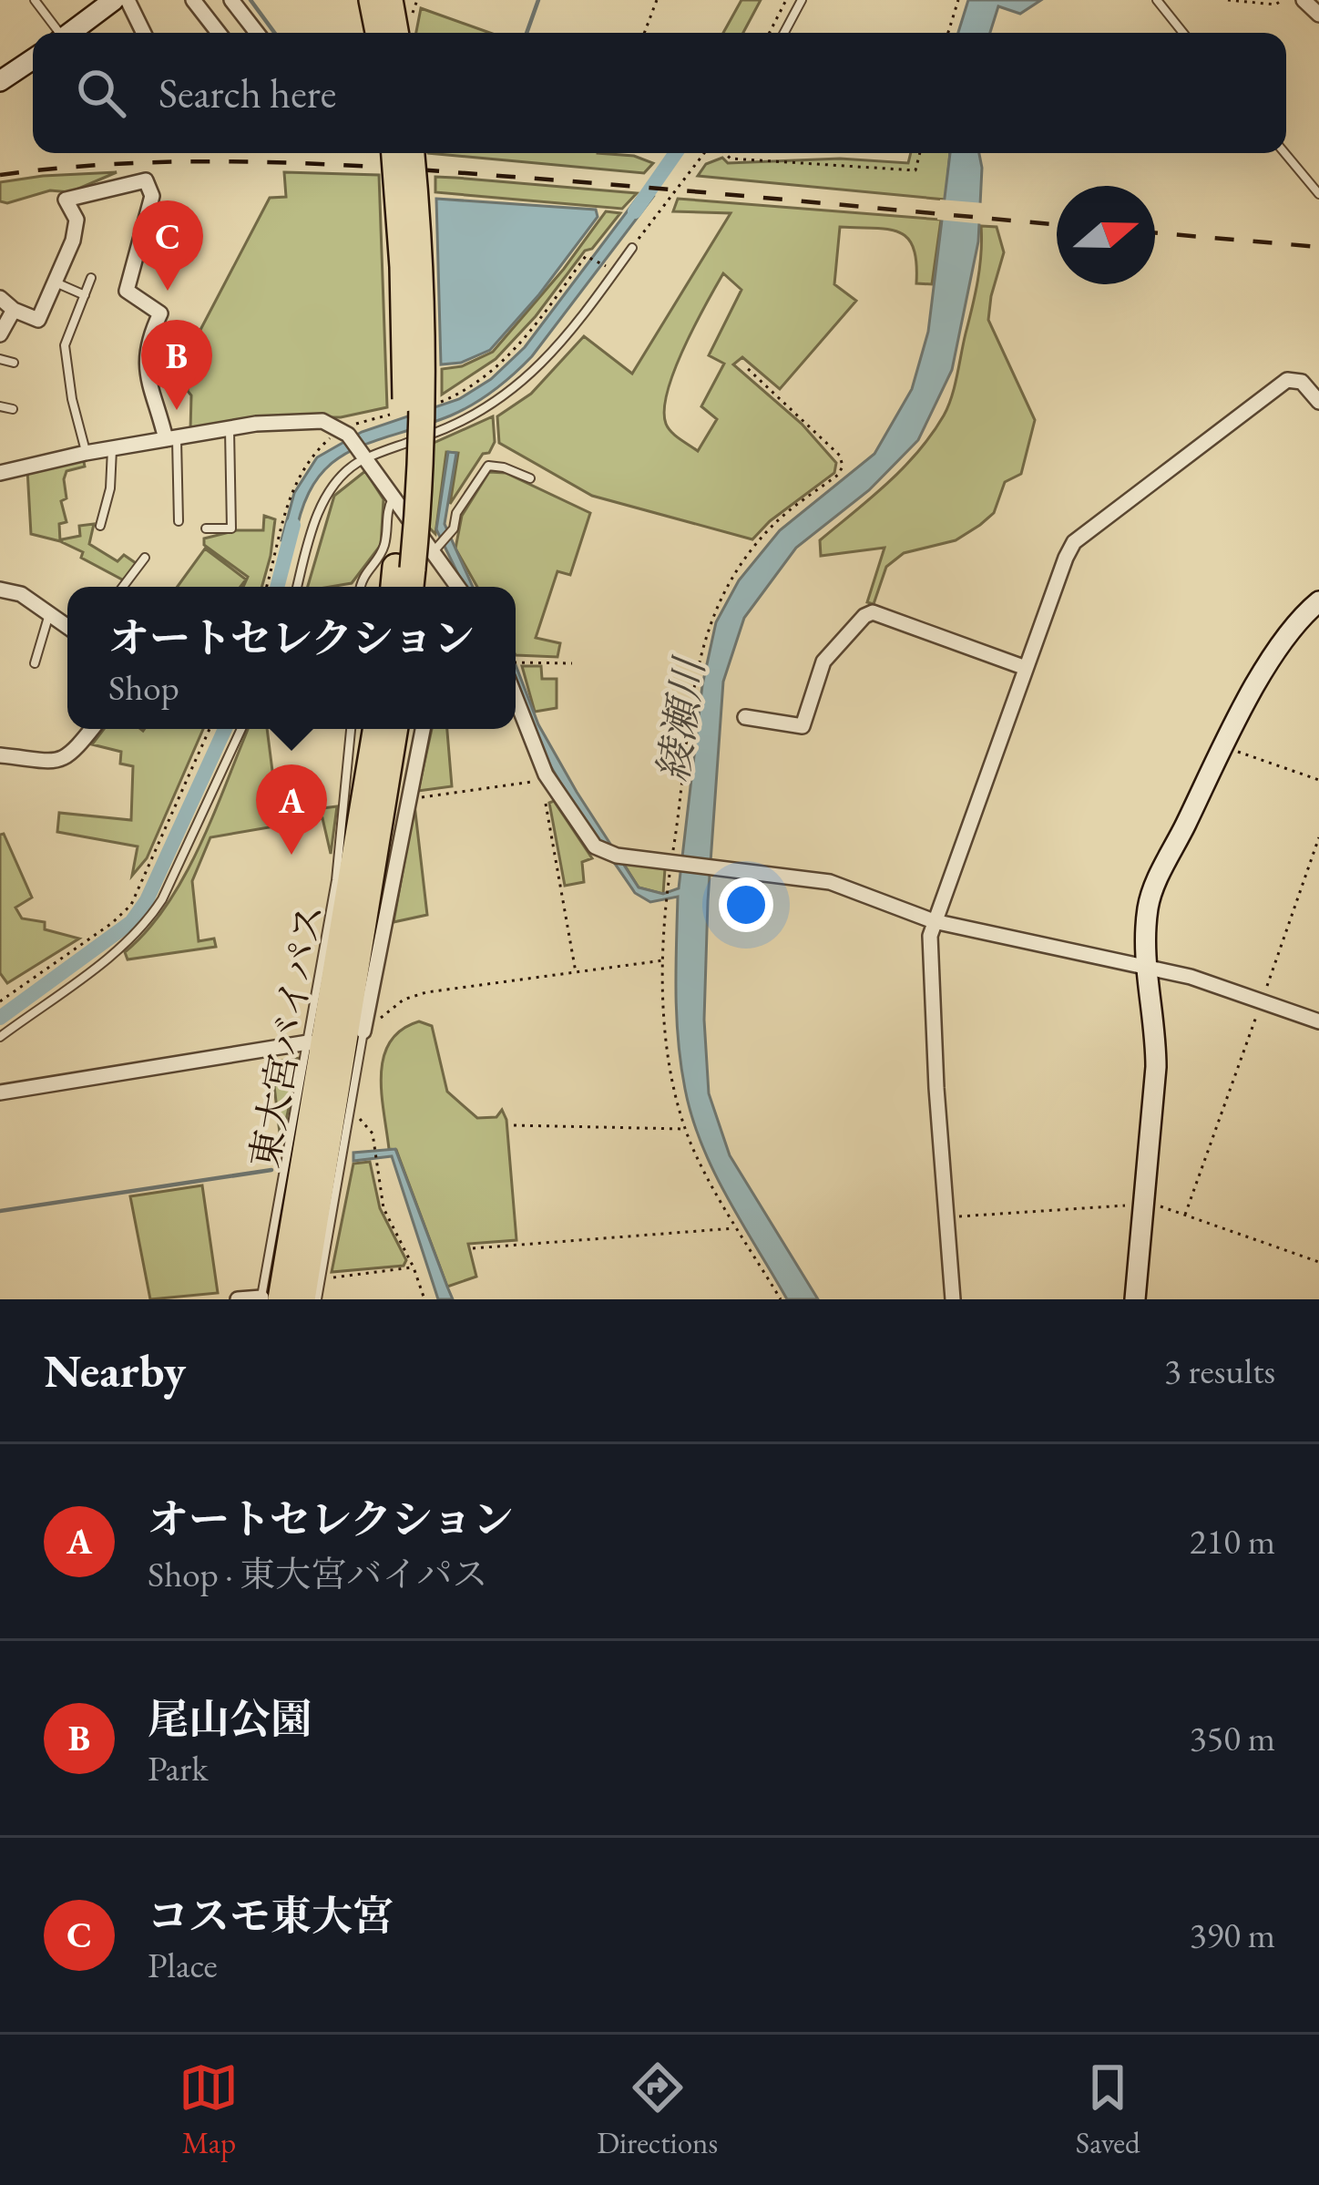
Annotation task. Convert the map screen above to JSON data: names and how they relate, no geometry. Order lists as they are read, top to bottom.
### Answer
{
  "streets": {
    "highway": ["東大宮バイパス"]
  },
  "water": ["綾瀬川"],
  "north": "right",
  "page": {
    "search": "Search here",
    "pins": ["C", "B", "A"],
    "popup": ["オートセレクション", "Shop"],
    "heading": ["Nearby", "3 results"],
    "list": [
      {
        "mark": "A",
        "name": "オートセレクション",
        "note": "Shop · 東大宮バイパス",
        "value": "210 m"
      },
      {
        "mark": "B",
        "name": "尾山公園",
        "note": "Park",
        "value": "350 m"
      },
      {
        "mark": "C",
        "name": "コスモ東大宮",
        "note": "Place",
        "value": "390 m"
      }
    ],
    "nav": ["Map", "Directions", "Saved"]
  }
}
